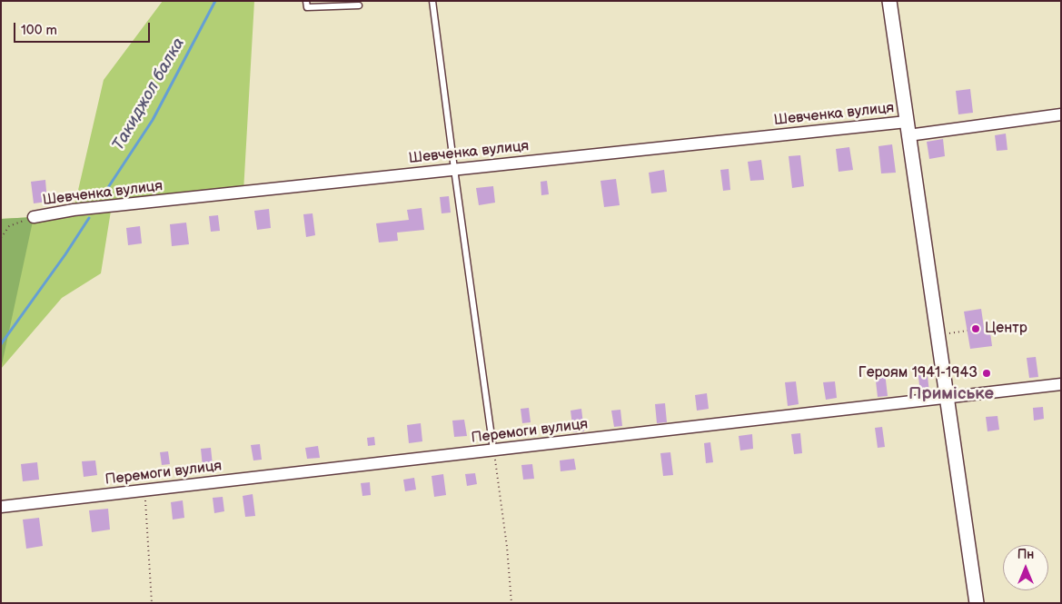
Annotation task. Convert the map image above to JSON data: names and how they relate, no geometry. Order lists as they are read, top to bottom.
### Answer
{
  "streets": {
    "street": ["Шевченка вулиця", "Перемоги вулиця"]
  },
  "districts": ["Приміське"],
  "water": ["Такиджол балка"],
  "places": ["Центр", "Героям 1941-1943"],
  "scale_bar": "100 m",
  "north": "top"
}
